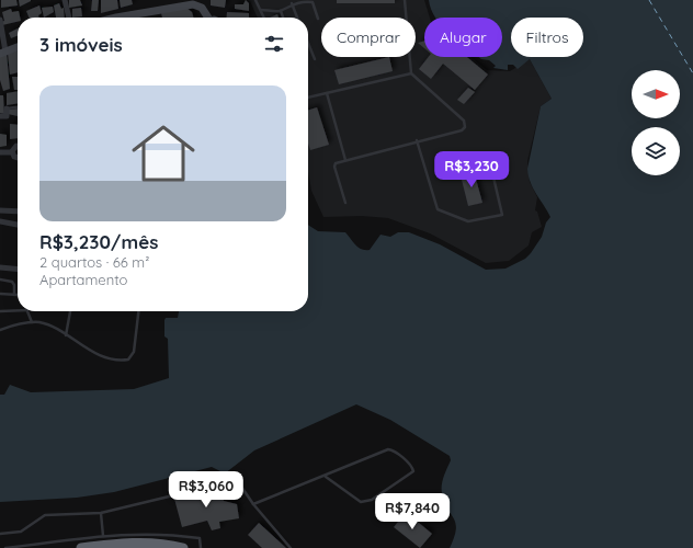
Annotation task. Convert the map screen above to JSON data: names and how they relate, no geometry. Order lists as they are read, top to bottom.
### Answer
{
  "north": "right",
  "page": {
    "chip": ["Comprar", "Alugar", "Filtros"],
    "heading": "3 imóveis",
    "list": [
      {
        "name": "R$3,230/mês",
        "note": "2 quartos · 66 m² · Apartamento"
      }
    ],
    "price": ["R$3,230", "R$3,060", "R$7,840"]
  }
}
